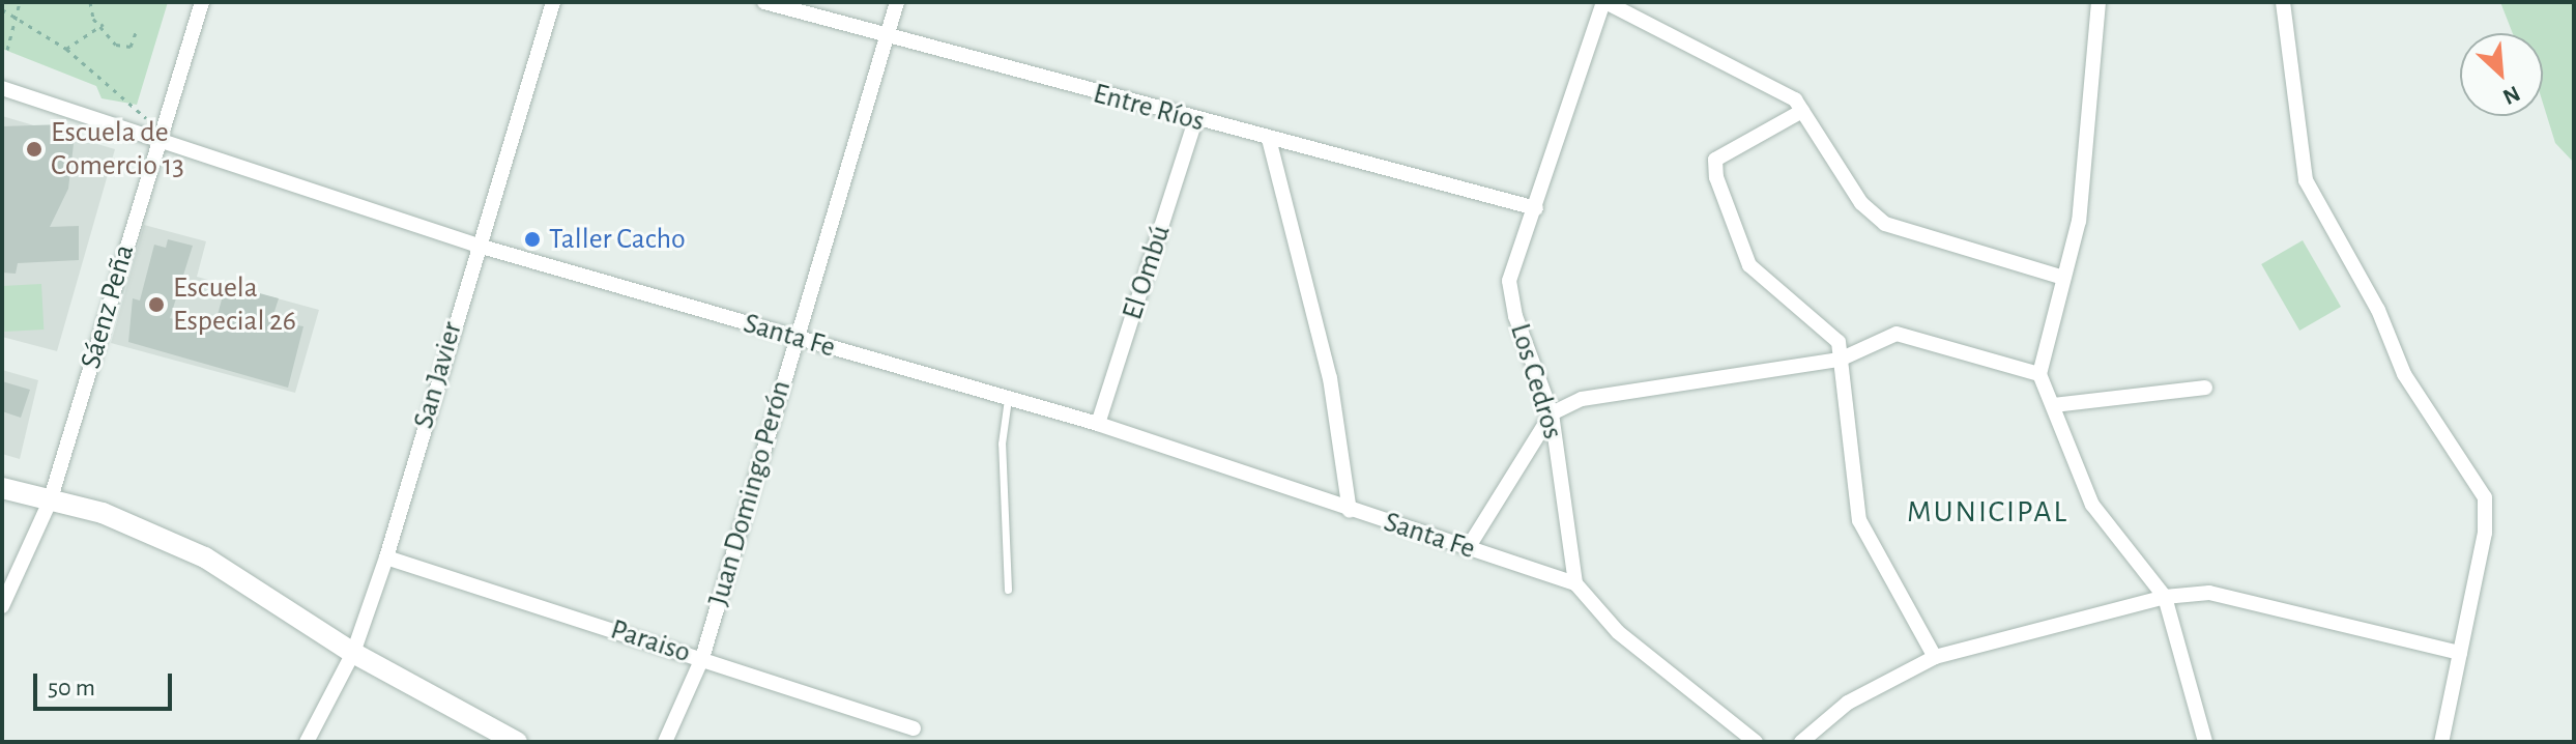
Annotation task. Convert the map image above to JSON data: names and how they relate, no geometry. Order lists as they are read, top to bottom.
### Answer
{
  "streets": {
    "street": [
      "Entre Ríos",
      "El Ombú",
      "Sáenz Peña",
      "Santa Fe",
      "San Javier",
      "Los Cedros",
      "Juan Domingo Perón",
      "Paraiso"
    ]
  },
  "crossings": [
    ["Entre Ríos", "El Ombú"],
    ["Entre Ríos", "Los Cedros"],
    ["Entre Ríos", "Juan Domingo Perón"],
    ["El Ombú", "Santa Fe"],
    ["Sáenz Peña", "Santa Fe"],
    ["Santa Fe", "San Javier"],
    ["Santa Fe", "Los Cedros"],
    ["Santa Fe", "Juan Domingo Perón"],
    ["San Javier", "Paraiso"],
    ["Juan Domingo Perón", "Paraiso"]
  ],
  "districts": ["MUNICIPAL"],
  "places": ["Escuela de Comercio 13", "Taller Cacho", "Escuela Especial 26"],
  "scale_bar": "50 m",
  "north": "bottom right"
}
